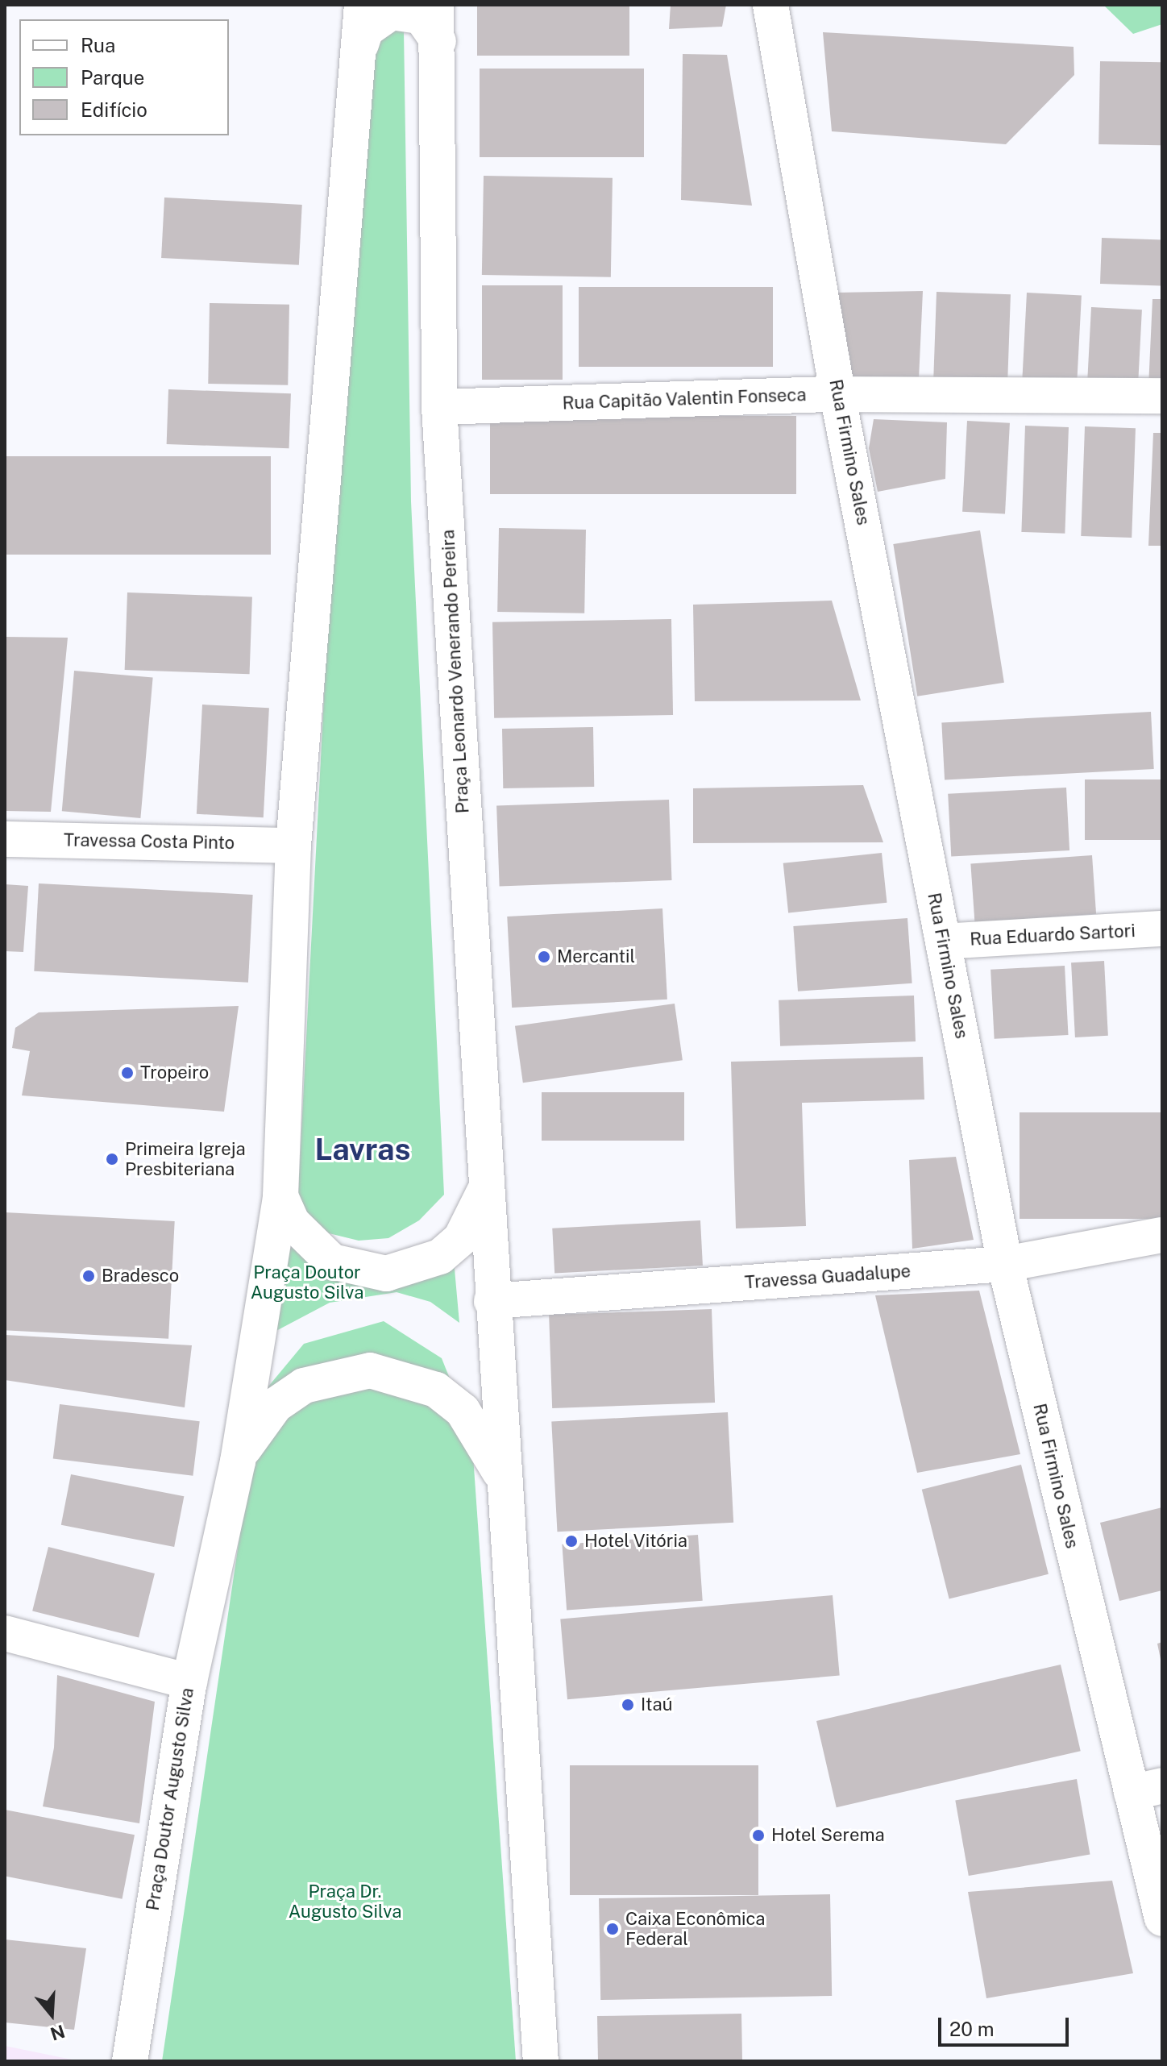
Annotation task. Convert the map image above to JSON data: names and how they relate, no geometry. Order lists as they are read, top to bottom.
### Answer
{
  "streets": {
    "main road": [
      "Rua Capitão Valentin Fonseca",
      "Rua Firmino Sales",
      "Praça Leonardo Venerando Pereira",
      "Travessa Costa Pinto",
      "Rua Eduardo Sartori",
      "Travessa Guadalupe",
      "Praça Doutor Augusto Silva"
    ]
  },
  "crossings": [
    ["Rua Capitão Valentin Fonseca", "Rua Firmino Sales"],
    ["Rua Capitão Valentin Fonseca", "Praça Leonardo Venerando Pereira"],
    ["Rua Firmino Sales", "Rua Eduardo Sartori"],
    ["Rua Firmino Sales", "Travessa Guadalupe"],
    ["Praça Leonardo Venerando Pereira", "Travessa Guadalupe"]
  ],
  "districts": ["Lavras"],
  "parks": ["Praça Doutor Augusto Silva", "Praça Dr. Augusto Silva"],
  "places": [
    "Mercantil",
    "Tropeiro",
    "Primeira Igreja Presbiteriana",
    "Bradesco",
    "Hotel Vitória",
    "Itaú",
    "Hotel Serema",
    "Caixa Econômica Federal"
  ],
  "legend": ["Rua", "Parque", "Edifício"],
  "scale_bar": "20 m",
  "north": "bottom"
}
